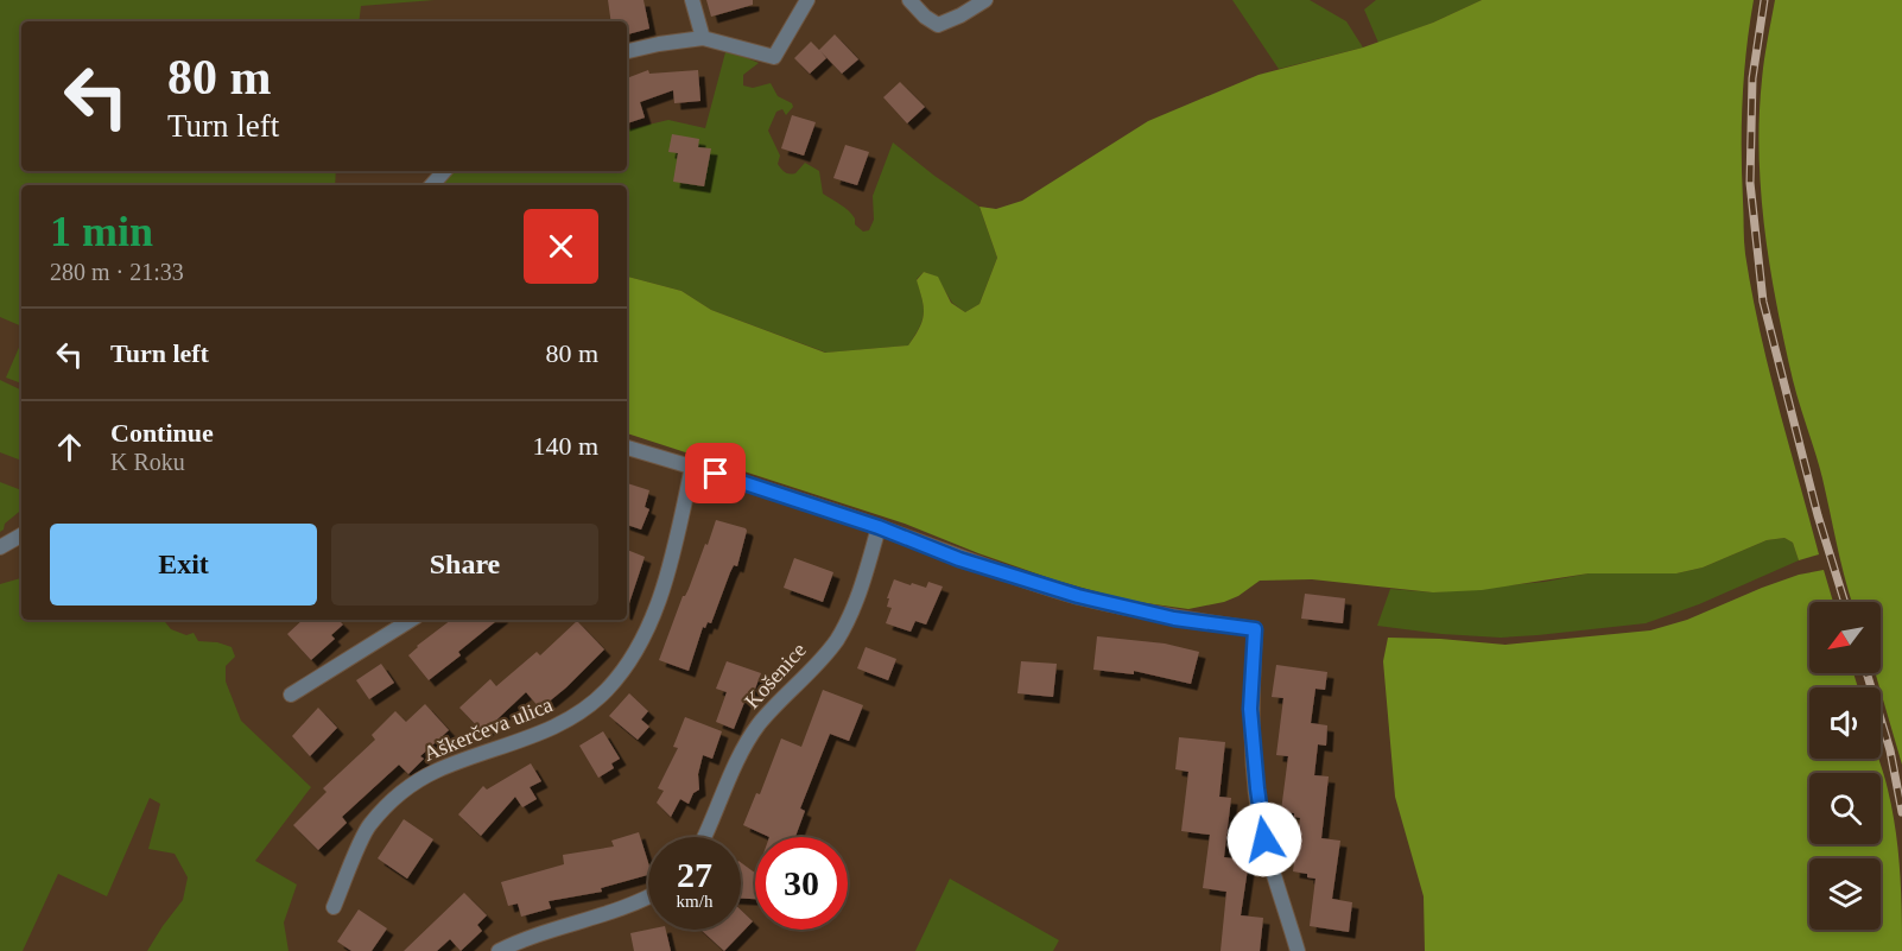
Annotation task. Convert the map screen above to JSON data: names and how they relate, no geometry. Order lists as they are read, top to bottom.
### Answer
{
  "streets": {
    "street": ["Košenice", "Aškerčeva ulica"]
  },
  "north": "bottom left",
  "page": {
    "turn": ["80 m", "Turn left"],
    "heading": ["1 min", "280 m · 21:33"],
    "list": [
      {
        "name": "Turn left",
        "value": "80 m"
      },
      {
        "name": "Continue",
        "note": "K Roku",
        "value": "140 m"
      }
    ],
    "buttons": ["Exit", "Share"],
    "speed": "27 km/h",
    "limit": "30"
  }
}
